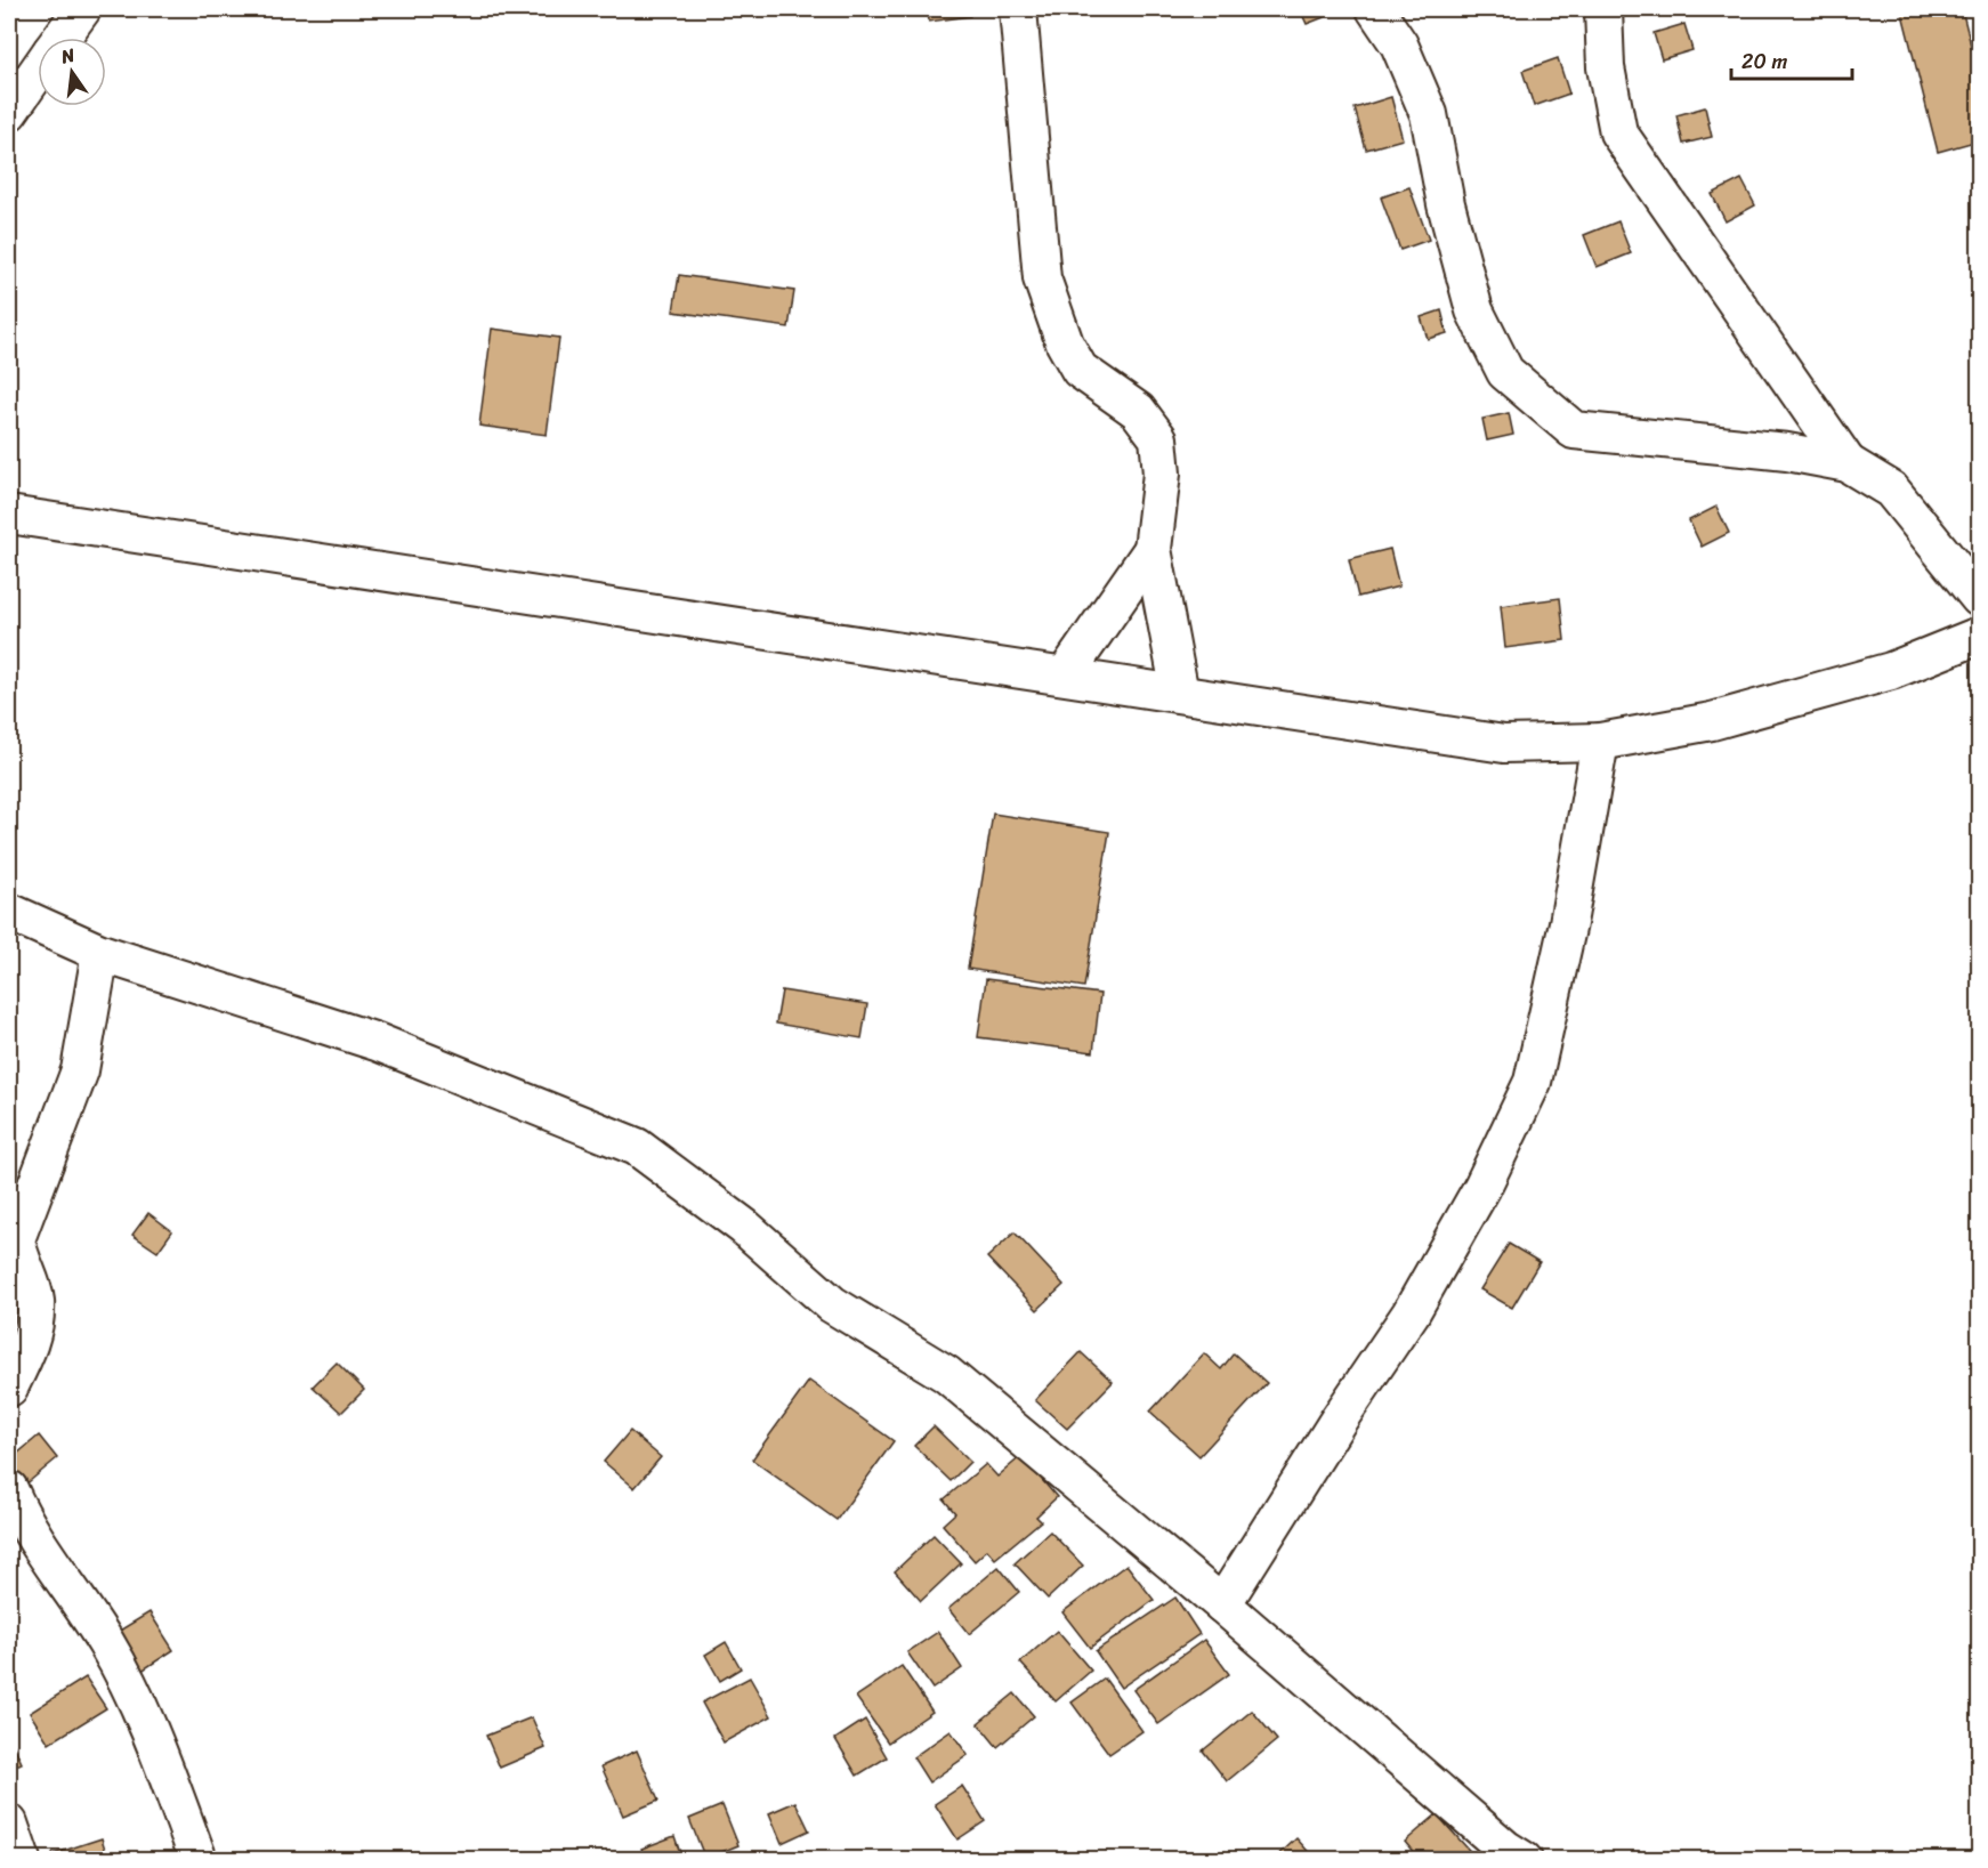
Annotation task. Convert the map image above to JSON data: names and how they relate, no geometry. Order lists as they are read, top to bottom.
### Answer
{
  "scale_bar": "20 m",
  "north": "top"
}
